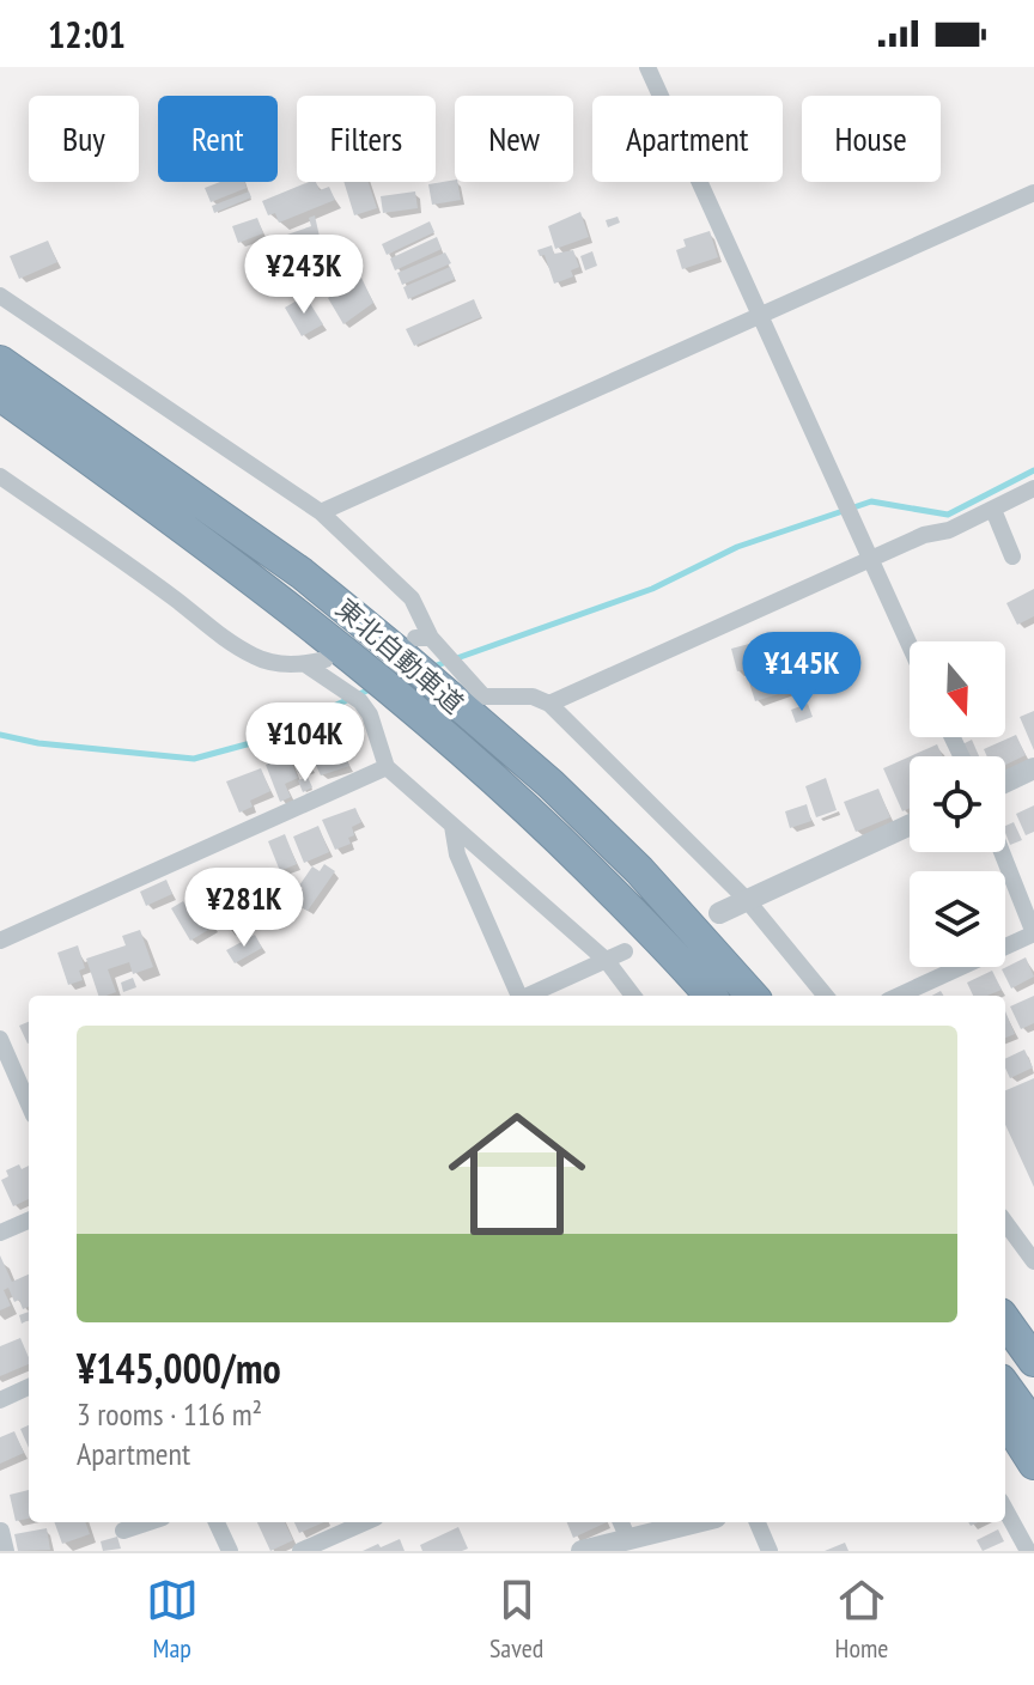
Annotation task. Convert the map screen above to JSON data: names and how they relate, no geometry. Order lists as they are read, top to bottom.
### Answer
{
  "streets": {
    "highway": ["東北自動車道"]
  },
  "north": "bottom",
  "page": {
    "status": "12:01",
    "chip": [
      "Buy",
      "Rent",
      "Filters",
      "New",
      "Apartment",
      "House"
    ],
    "price": [
      "¥243K",
      "¥145K",
      "¥104K",
      "¥281K"
    ],
    "list": [
      {
        "name": "¥145,000/mo",
        "note": "3 rooms · 116 m² · Apartment"
      }
    ],
    "tabs": ["Map", "Saved", "Home"]
  }
}
